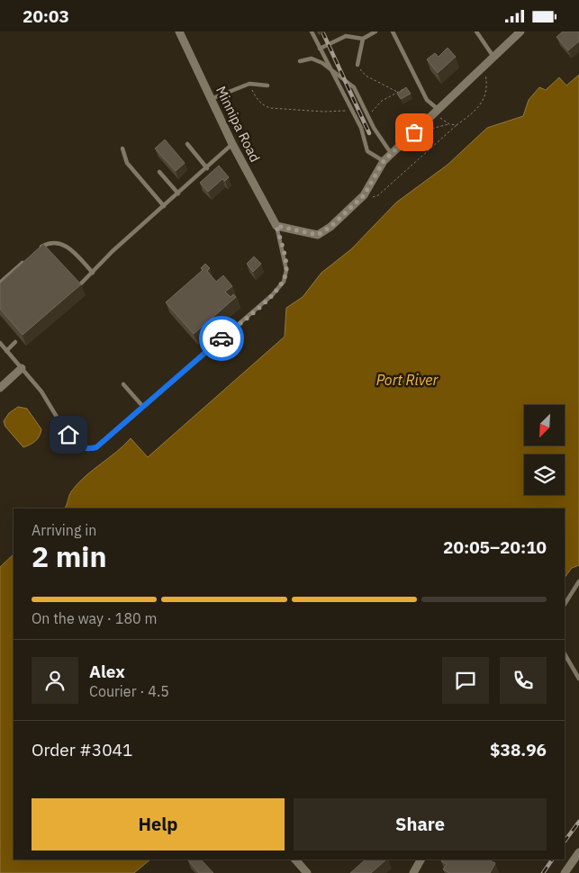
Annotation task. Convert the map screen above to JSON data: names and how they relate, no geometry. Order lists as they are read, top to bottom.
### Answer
{
  "streets": {
    "street": ["Minnipa Road"]
  },
  "water": ["Port River"],
  "north": "bottom left",
  "page": {
    "status": "20:03",
    "heading": ["2 min", "Arriving in", "20:05–20:10"],
    "panel": [
      "Alex",
      "Courier · 4.5",
      "Order #3041",
      "$38.96"
    ],
    "bar": "On the way · 180 m",
    "buttons": ["Help", "Share"]
  }
}
